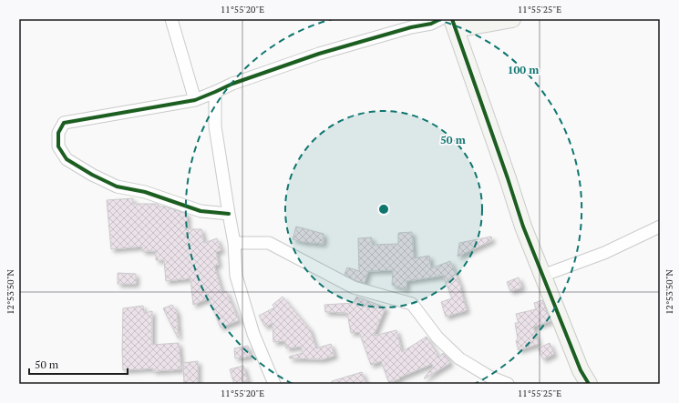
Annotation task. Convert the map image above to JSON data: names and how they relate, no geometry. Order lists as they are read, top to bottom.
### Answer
{
  "scale_bar": "50 m",
  "coordinates": ["11°55'20\"E", "11°55'25\"E", "12°53'50\"N"],
  "rings": ["100 m", "50 m"]
}
